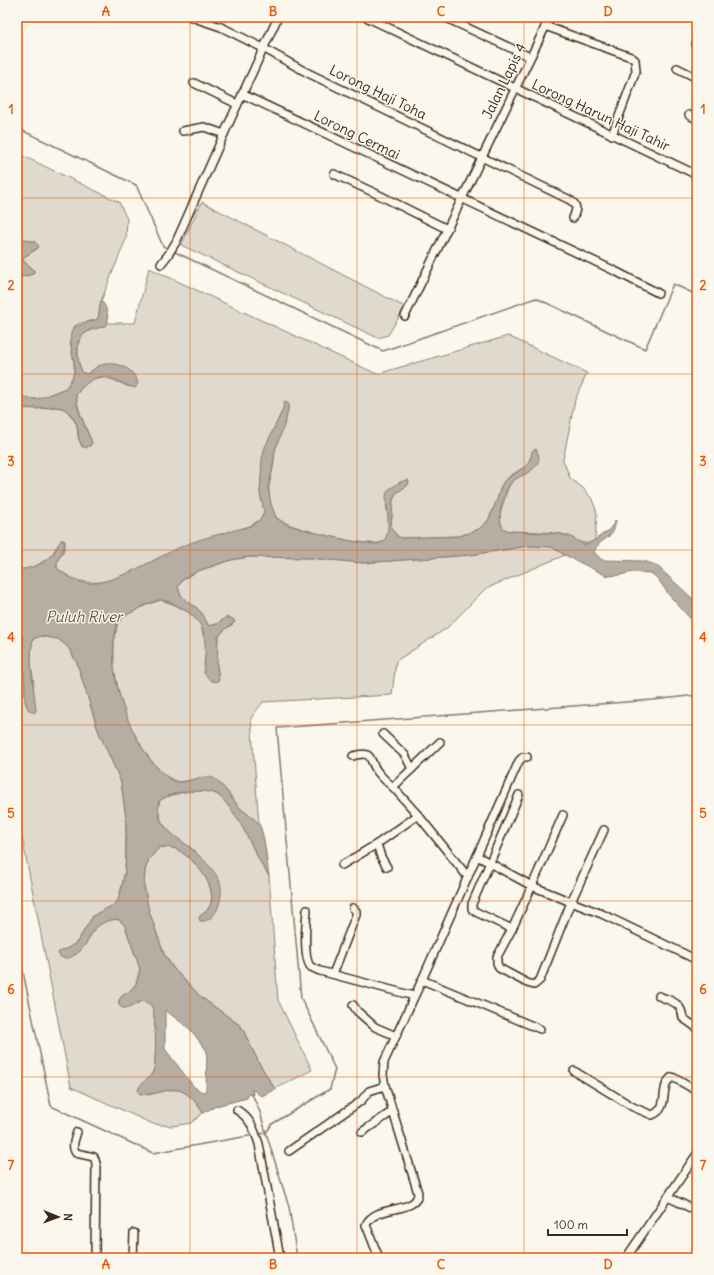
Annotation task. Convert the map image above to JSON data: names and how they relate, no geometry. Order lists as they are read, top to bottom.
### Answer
{
  "streets": {
    "street": [
      "Jalan Lapis 4",
      "Lorong Haji Toha",
      "Lorong Harun Haji Tahir",
      "Lorong Cermai"
    ]
  },
  "crossings": [
    ["Jalan Lapis 4", "Lorong Haji Toha"],
    ["Jalan Lapis 4", "Lorong Harun Haji Tahir"],
    ["Jalan Lapis 4", "Lorong Cermai"]
  ],
  "water": ["Puluh River"],
  "scale_bar": "100 m",
  "north": "right",
  "grid": {
    "columns": [
      "A",
      "B",
      "C",
      "D"
    ],
    "rows": [
      "1",
      "2",
      "3",
      "4",
      "5",
      "6",
      "7"
    ]
  }
}
